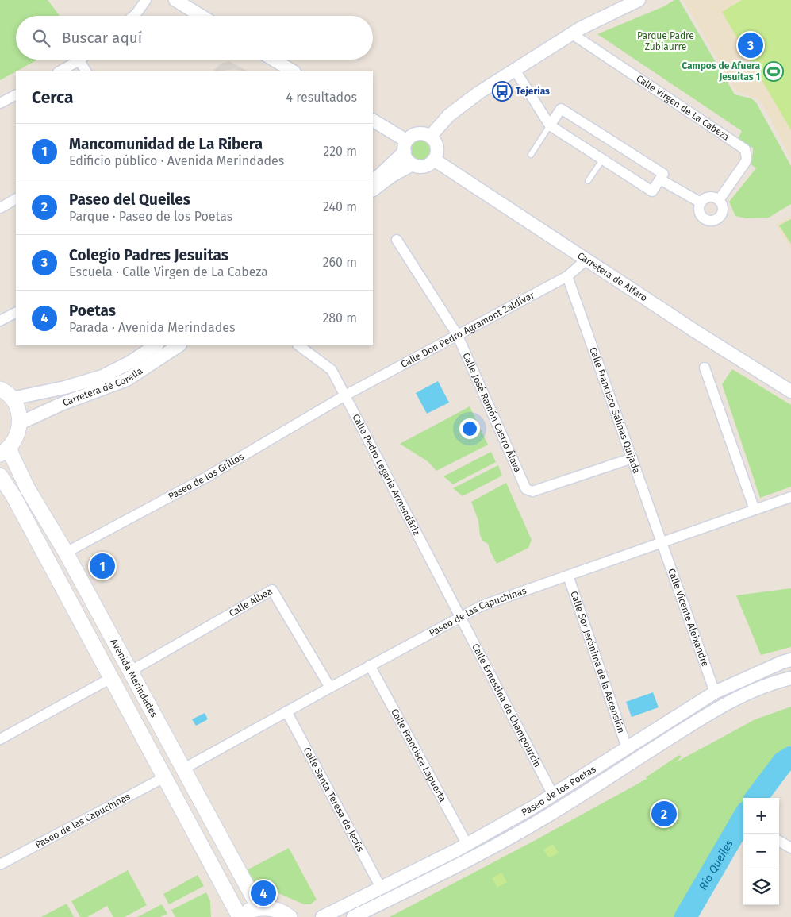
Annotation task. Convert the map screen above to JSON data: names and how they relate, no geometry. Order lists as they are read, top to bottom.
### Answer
{
  "streets": {
    "main road": ["Avenida Merindades"],
    "street": [
      "Calle Virgen de La Cabeza",
      "Carretera de Alfaro",
      "Calle Don Pedro Agramont Zaldívar",
      "Carretera de Corella",
      "Calle Francisco Salinas Quijada",
      "Calle José Ramón Castro Álava",
      "Calle Pedro Legaria Armendáriz",
      "Paseo de los Grillos",
      "Calle Albea",
      "Paseo de las Capuchinas",
      "Calle Vicente Aleixandre",
      "Calle Sor Jerónima de la Ascensión",
      "Calle Ernestina de Champourcin",
      "Calle Francisca Lapuerta",
      "Paseo de los Poetas",
      "Calle Santa Teresa de Jesús"
    ]
  },
  "crossings": [
    ["Carretera de Alfaro", "Calle Don Pedro Agramont Zaldívar"],
    ["Calle Don Pedro Agramont Zaldívar", "Calle Francisco Salinas Quijada"],
    ["Calle Don Pedro Agramont Zaldívar", "Calle José Ramón Castro Álava"],
    ["Calle Don Pedro Agramont Zaldívar", "Calle Pedro Legaria Armendáriz"],
    ["Calle Don Pedro Agramont Zaldívar", "Paseo de los Grillos"],
    ["Calle Francisco Salinas Quijada", "Calle José Ramón Castro Álava"],
    ["Calle Francisco Salinas Quijada", "Paseo de las Capuchinas"],
    ["Calle Francisco Salinas Quijada", "Calle Vicente Aleixandre"],
    ["Calle Pedro Legaria Armendáriz", "Paseo de los Grillos"],
    ["Calle Pedro Legaria Armendáriz", "Paseo de las Capuchinas"],
    ["Calle Pedro Legaria Armendáriz", "Calle Ernestina de Champourcin"],
    ["Paseo de los Grillos", "Avenida Merindades"],
    ["Calle Albea", "Paseo de las Capuchinas"],
    ["Calle Albea", "Avenida Merindades"],
    ["Paseo de las Capuchinas", "Calle Vicente Aleixandre"],
    ["Paseo de las Capuchinas", "Calle Sor Jerónima de la Ascensión"],
    ["Paseo de las Capuchinas", "Avenida Merindades"],
    ["Paseo de las Capuchinas", "Calle Ernestina de Champourcin"],
    ["Paseo de las Capuchinas", "Calle Francisca Lapuerta"],
    ["Paseo de las Capuchinas", "Calle Santa Teresa de Jesús"],
    ["Calle Vicente Aleixandre", "Paseo de los Poetas"],
    ["Calle Sor Jerónima de la Ascensión", "Paseo de los Poetas"],
    ["Calle Ernestina de Champourcin", "Paseo de los Poetas"],
    ["Calle Francisca Lapuerta", "Paseo de los Poetas"],
    ["Paseo de los Poetas", "Calle Santa Teresa de Jesús"]
  ],
  "water": ["Río Queiles"],
  "parks": ["Parque Padre Zubiaurre"],
  "places": {
    "sports": ["Campos de Afuera Jesuitas 1"],
    "bus stop": ["Tejerias"]
  },
  "page": {
    "search": "Buscar aquí",
    "pins": [
      "3",
      "1",
      "2",
      "4"
    ],
    "heading": ["Cerca", "4 resultados"],
    "list": [
      {
        "mark": "1",
        "name": "Mancomunidad de La Ribera",
        "note": "Edificio público · Avenida Merindades",
        "value": "220 m"
      },
      {
        "mark": "2",
        "name": "Paseo del Queiles",
        "note": "Parque · Paseo de los Poetas",
        "value": "240 m"
      },
      {
        "mark": "3",
        "name": "Colegio Padres Jesuitas",
        "note": "Escuela · Calle Virgen de La Cabeza",
        "value": "260 m"
      },
      {
        "mark": "4",
        "name": "Poetas",
        "note": "Parada · Avenida Merindades",
        "value": "280 m"
      }
    ],
    "map_buttons": ["+", "−"]
  }
}
